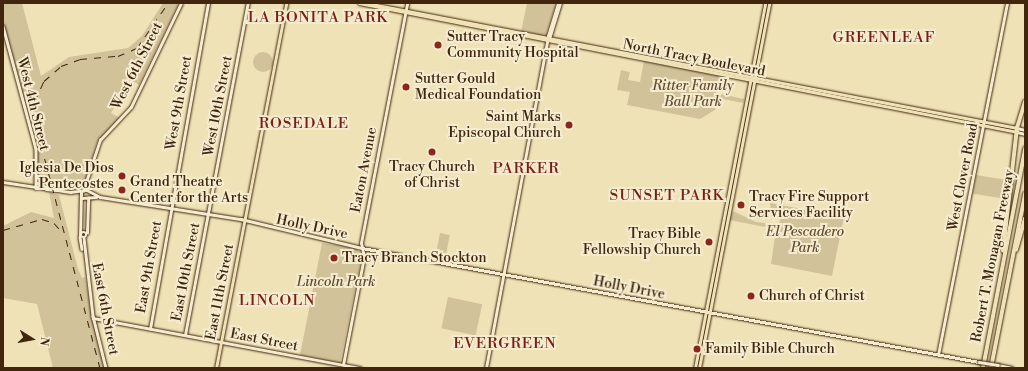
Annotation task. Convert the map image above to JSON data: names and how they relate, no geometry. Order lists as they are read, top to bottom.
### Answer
{
  "streets": {
    "highway": ["Robert T. Monagan Freeway"],
    "main road": ["North Tracy Boulevard", "East 11th Street"],
    "street": [
      "West 6th Street",
      "West 9th Street",
      "West 4th Street",
      "West 10th Street",
      "Eaton Avenue",
      "West Clover Road",
      "Holly Drive",
      "East 9th Street",
      "East 10th Street",
      "East 6th Street",
      "East Street"
    ]
  },
  "crossings": [
    ["North Tracy Boulevard", "Eaton Avenue"],
    ["North Tracy Boulevard", "West Clover Road"],
    ["West 6th Street", "East 6th Street"],
    ["West 9th Street", "Holly Drive"],
    ["West 9th Street", "East 9th Street"],
    ["West 10th Street", "Holly Drive"],
    ["West 10th Street", "East 10th Street"],
    ["Eaton Avenue", "Holly Drive"],
    ["Eaton Avenue", "East Street"],
    ["West Clover Road", "Holly Drive"],
    ["Holly Drive", "East 9th Street"],
    ["Holly Drive", "East 10th Street"],
    ["Holly Drive", "East 11th Street"],
    ["East 9th Street", "East Street"],
    ["East 10th Street", "East Street"],
    ["East 11th Street", "East Street"],
    ["East 6th Street", "East Street"]
  ],
  "districts": [
    "LA BONITA PARK",
    "GREENLEAF",
    "ROSEDALE",
    "PARKER",
    "SUNSET PARK",
    "LINCOLN",
    "EVERGREEN"
  ],
  "parks": ["Ritter Family Ball Park", "El Pescadero Park", "Lincoln Park"],
  "places": [
    "Sutter Tracy Community Hospital",
    "Sutter Gould Medical Foundation",
    "Saint Marks Episcopal Church",
    "Tracy Church of Christ",
    "Iglesia De Dios Pentecostes",
    "Grand Theatre Center for the Arts",
    "Tracy Fire Support Services Facility",
    "Tracy Bible Fellowship Church",
    "Tracy Branch Stockton",
    "Church of Christ",
    "Family Bible Church"
  ],
  "north": "right"
}
